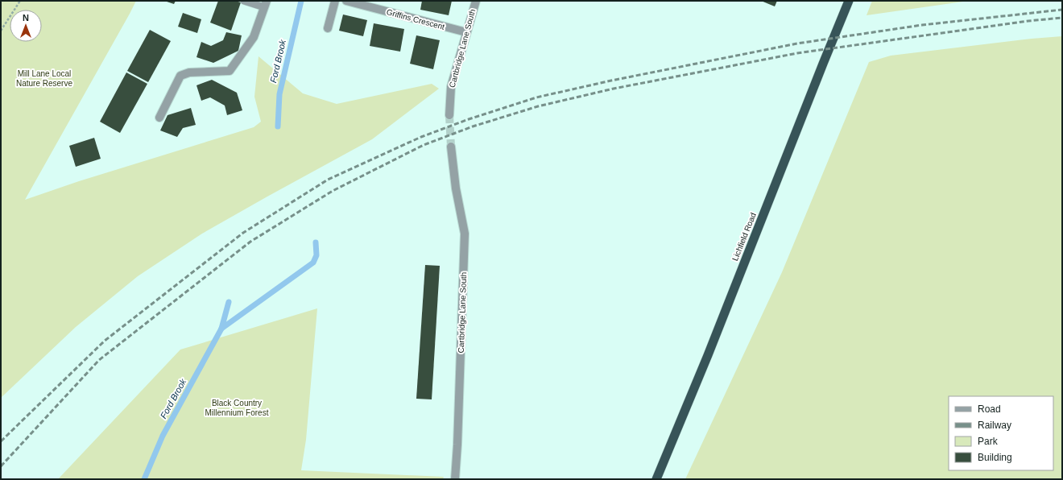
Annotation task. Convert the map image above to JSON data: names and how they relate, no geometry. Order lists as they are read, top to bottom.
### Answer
{
  "streets": {
    "highway": ["Lichfield Road"],
    "street": ["Griffins Crescent", "Cartbridge Lane South"]
  },
  "crossings": [
    ["Griffins Crescent", "Cartbridge Lane South"]
  ],
  "water": ["Ford Brook"],
  "parks": ["Mill Lane Local Nature Reserve", "Black Country Millennium Forest"],
  "legend": [
    "Road",
    "Railway",
    "Park",
    "Building"
  ],
  "north": "top"
}
